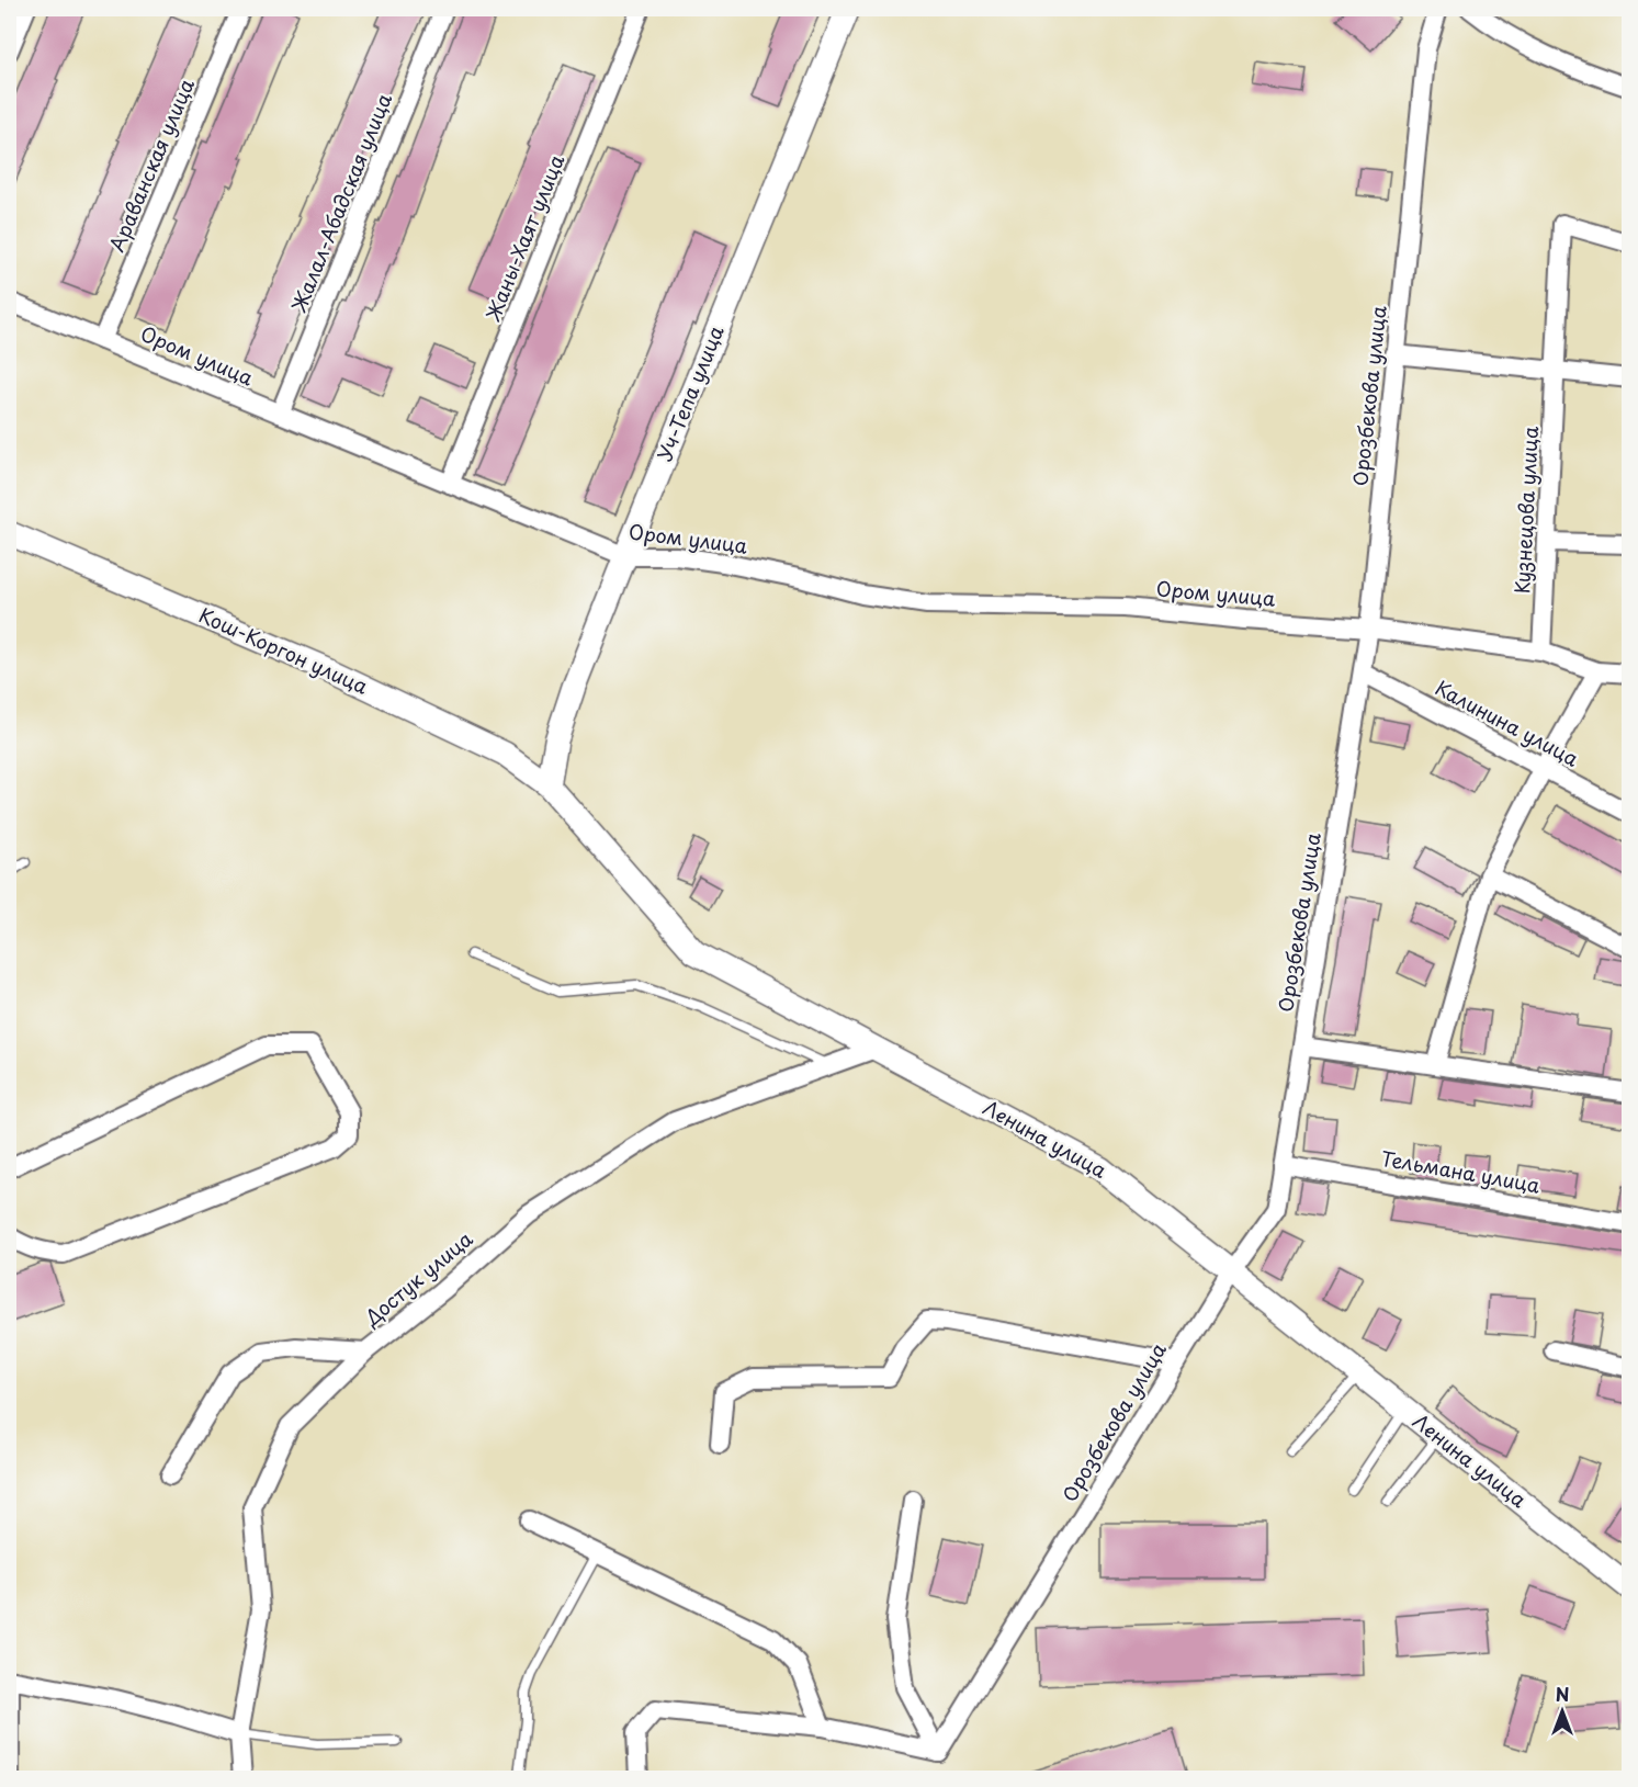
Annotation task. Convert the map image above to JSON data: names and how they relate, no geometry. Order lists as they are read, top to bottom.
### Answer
{
  "streets": {
    "street": [
      "Араванская улица",
      "Жалал-Абадская улица",
      "Жаны-Хаят улица",
      "Ором улица",
      "Уч-Тепа улица",
      "Орозбекова улица",
      "Кузнецова улица",
      "Кош-Коргон улица",
      "Калинина улица",
      "Ленина улица",
      "Тельмана улица",
      "Достук улица"
    ]
  },
  "crossings": [
    ["Араванская улица", "Ором улица"],
    ["Жалал-Абадская улица", "Ором улица"],
    ["Жаны-Хаят улица", "Ором улица"],
    ["Ором улица", "Уч-Тепа улица"],
    ["Ором улица", "Орозбекова улица"],
    ["Ором улица", "Кузнецова улица"],
    ["Уч-Тепа улица", "Кош-Коргон улица"],
    ["Уч-Тепа улица", "Ленина улица"],
    ["Орозбекова улица", "Калинина улица"],
    ["Орозбекова улица", "Ленина улица"],
    ["Орозбекова улица", "Тельмана улица"],
    ["Кош-Коргон улица", "Ленина улица"],
    ["Ленина улица", "Достук улица"]
  ],
  "north": "top"
}
